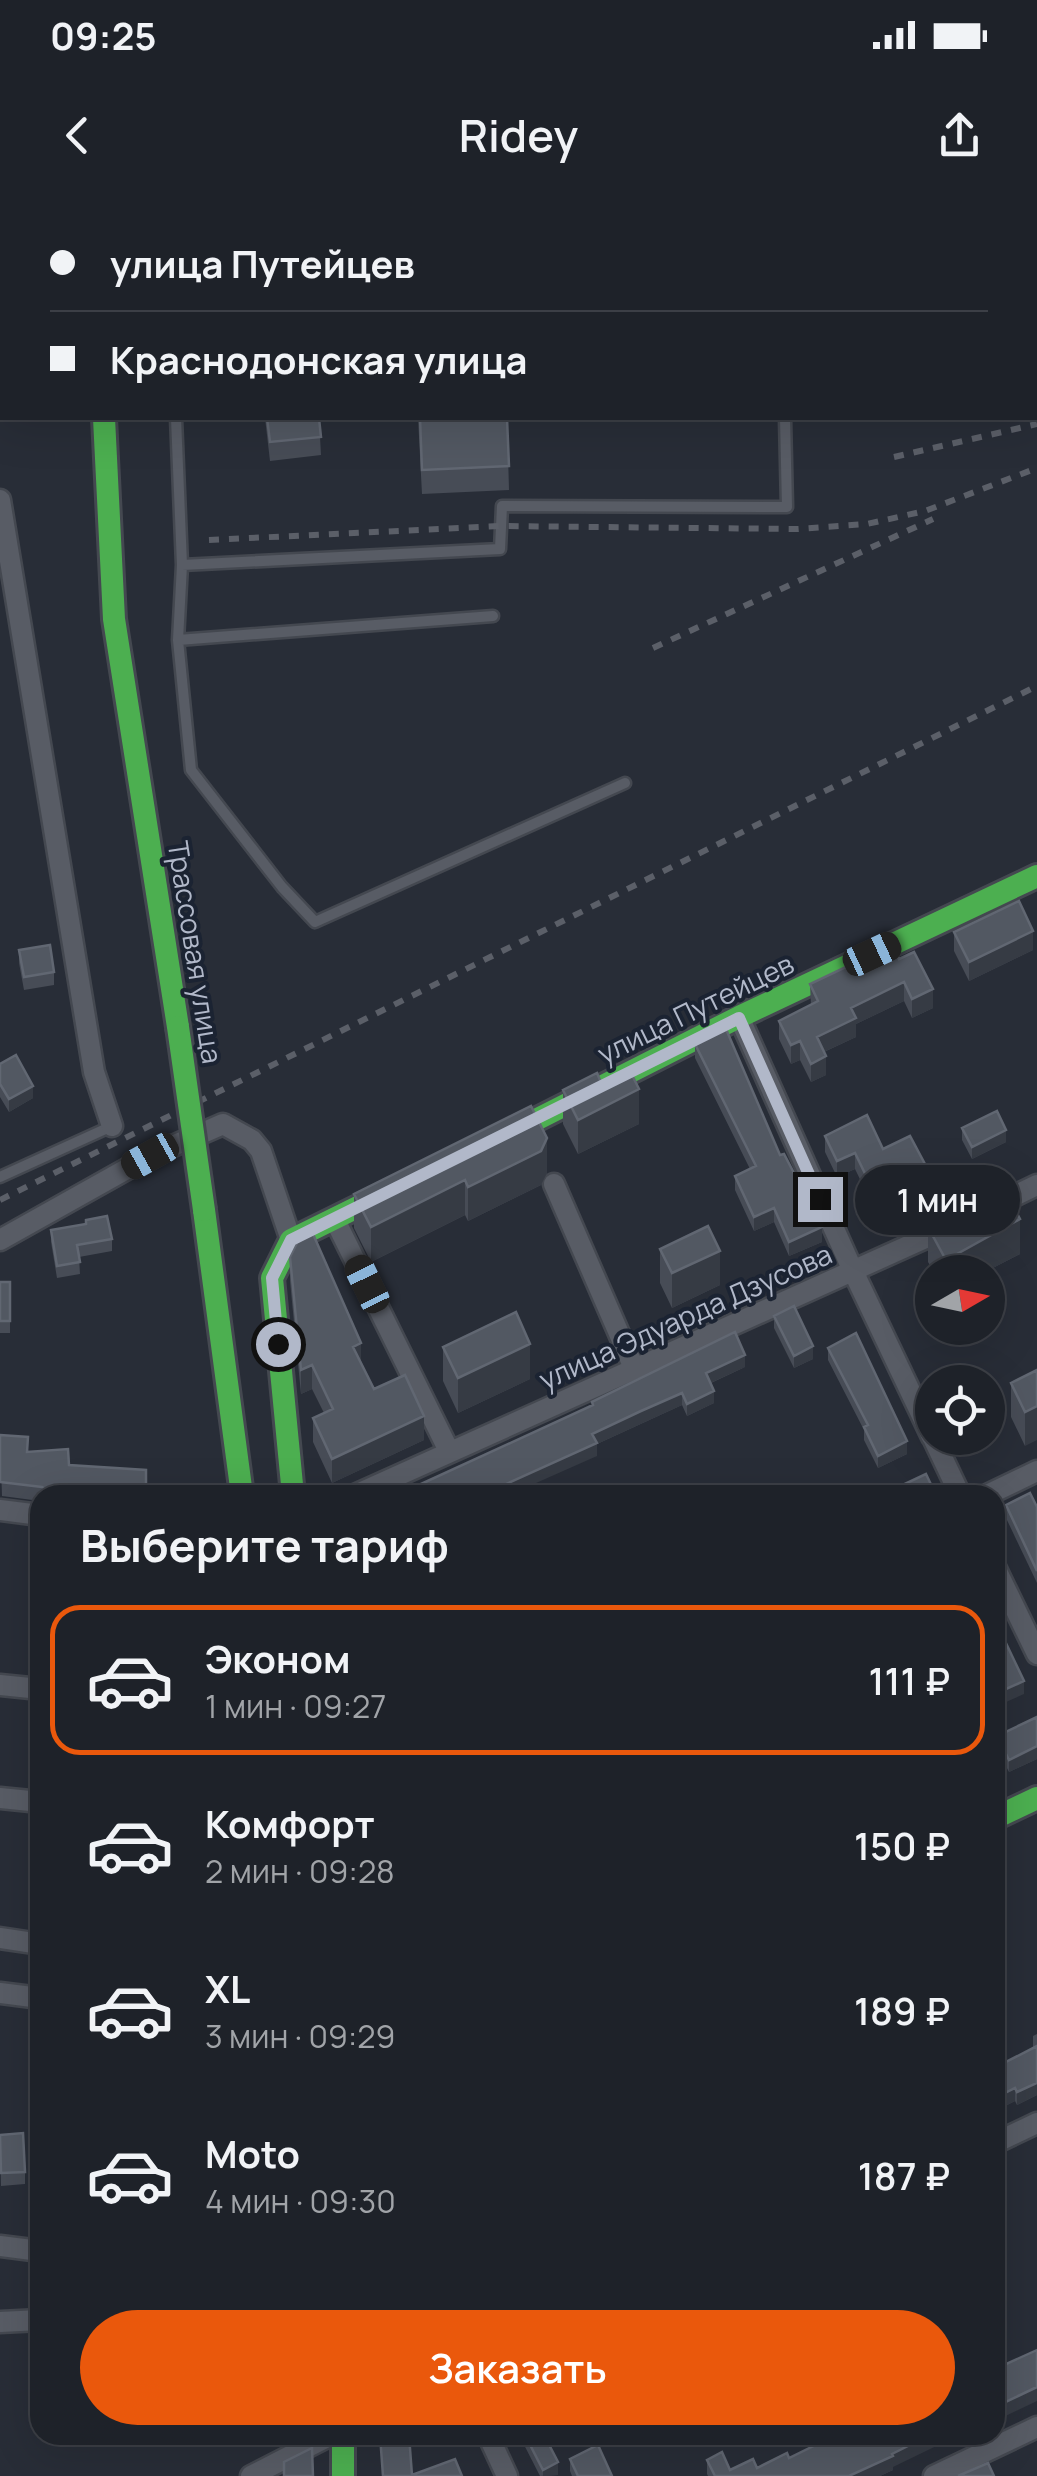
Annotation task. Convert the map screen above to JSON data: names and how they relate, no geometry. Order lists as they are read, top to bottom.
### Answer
{
  "streets": {
    "street": ["Трассовая улица", "улица Путейцев", "улица Эдуарда Дзусова"]
  },
  "north": "right",
  "page": {
    "status": "09:25",
    "header": "Ridey",
    "banner": ["улица Путейцев", "Краснодонская улица"],
    "bubble": "1 мин",
    "heading": "Выберите тариф",
    "list": [
      {
        "name": "Эконом",
        "note": "1 мин · 09:27",
        "value": "111 ₽"
      },
      {
        "name": "Комфорт",
        "note": "2 мин · 09:28",
        "value": "150 ₽"
      },
      {
        "name": "XL",
        "note": "3 мин · 09:29",
        "value": "189 ₽"
      },
      {
        "name": "Moto",
        "note": "4 мин · 09:30",
        "value": "187 ₽"
      }
    ],
    "buttons": "Заказать"
  }
}
